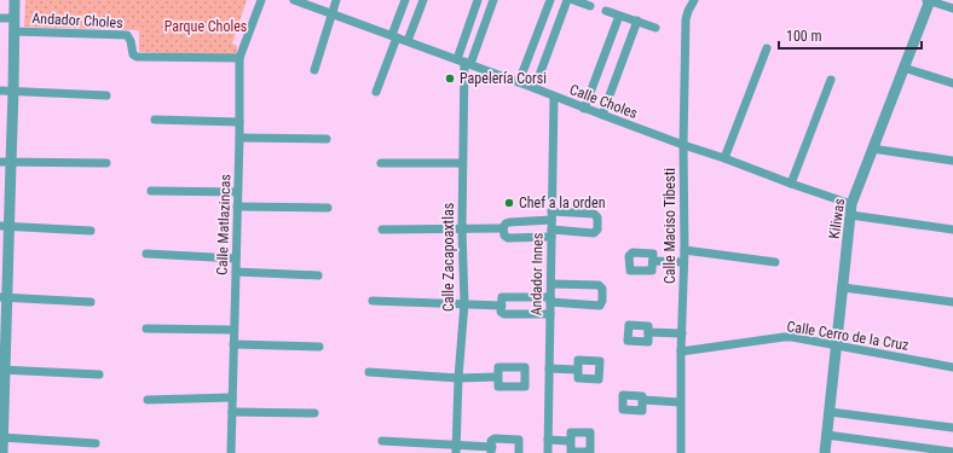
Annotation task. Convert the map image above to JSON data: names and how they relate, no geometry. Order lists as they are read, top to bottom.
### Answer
{
  "streets": {
    "street": [
      "Andador Choles",
      "Calle Choles",
      "Kiliwas",
      "Calle Matlazincas",
      "Calle Maciso Tibesti",
      "Calle Zacapoaxtlas",
      "Andador Innes",
      "Calle Cerro de la Cruz"
    ]
  },
  "crossings": [
    ["Andador Choles", "Calle Matlazincas"],
    ["Calle Choles", "Kiliwas"],
    ["Calle Choles", "Calle Maciso Tibesti"],
    ["Calle Choles", "Calle Zacapoaxtlas"],
    ["Calle Choles", "Andador Innes"],
    ["Kiliwas", "Calle Cerro de la Cruz"],
    ["Calle Maciso Tibesti", "Calle Cerro de la Cruz"]
  ],
  "parks": ["Parque Choles"],
  "places": ["Papelería Corsi", "Chef a la orden"],
  "scale_bar": "100 m"
}
